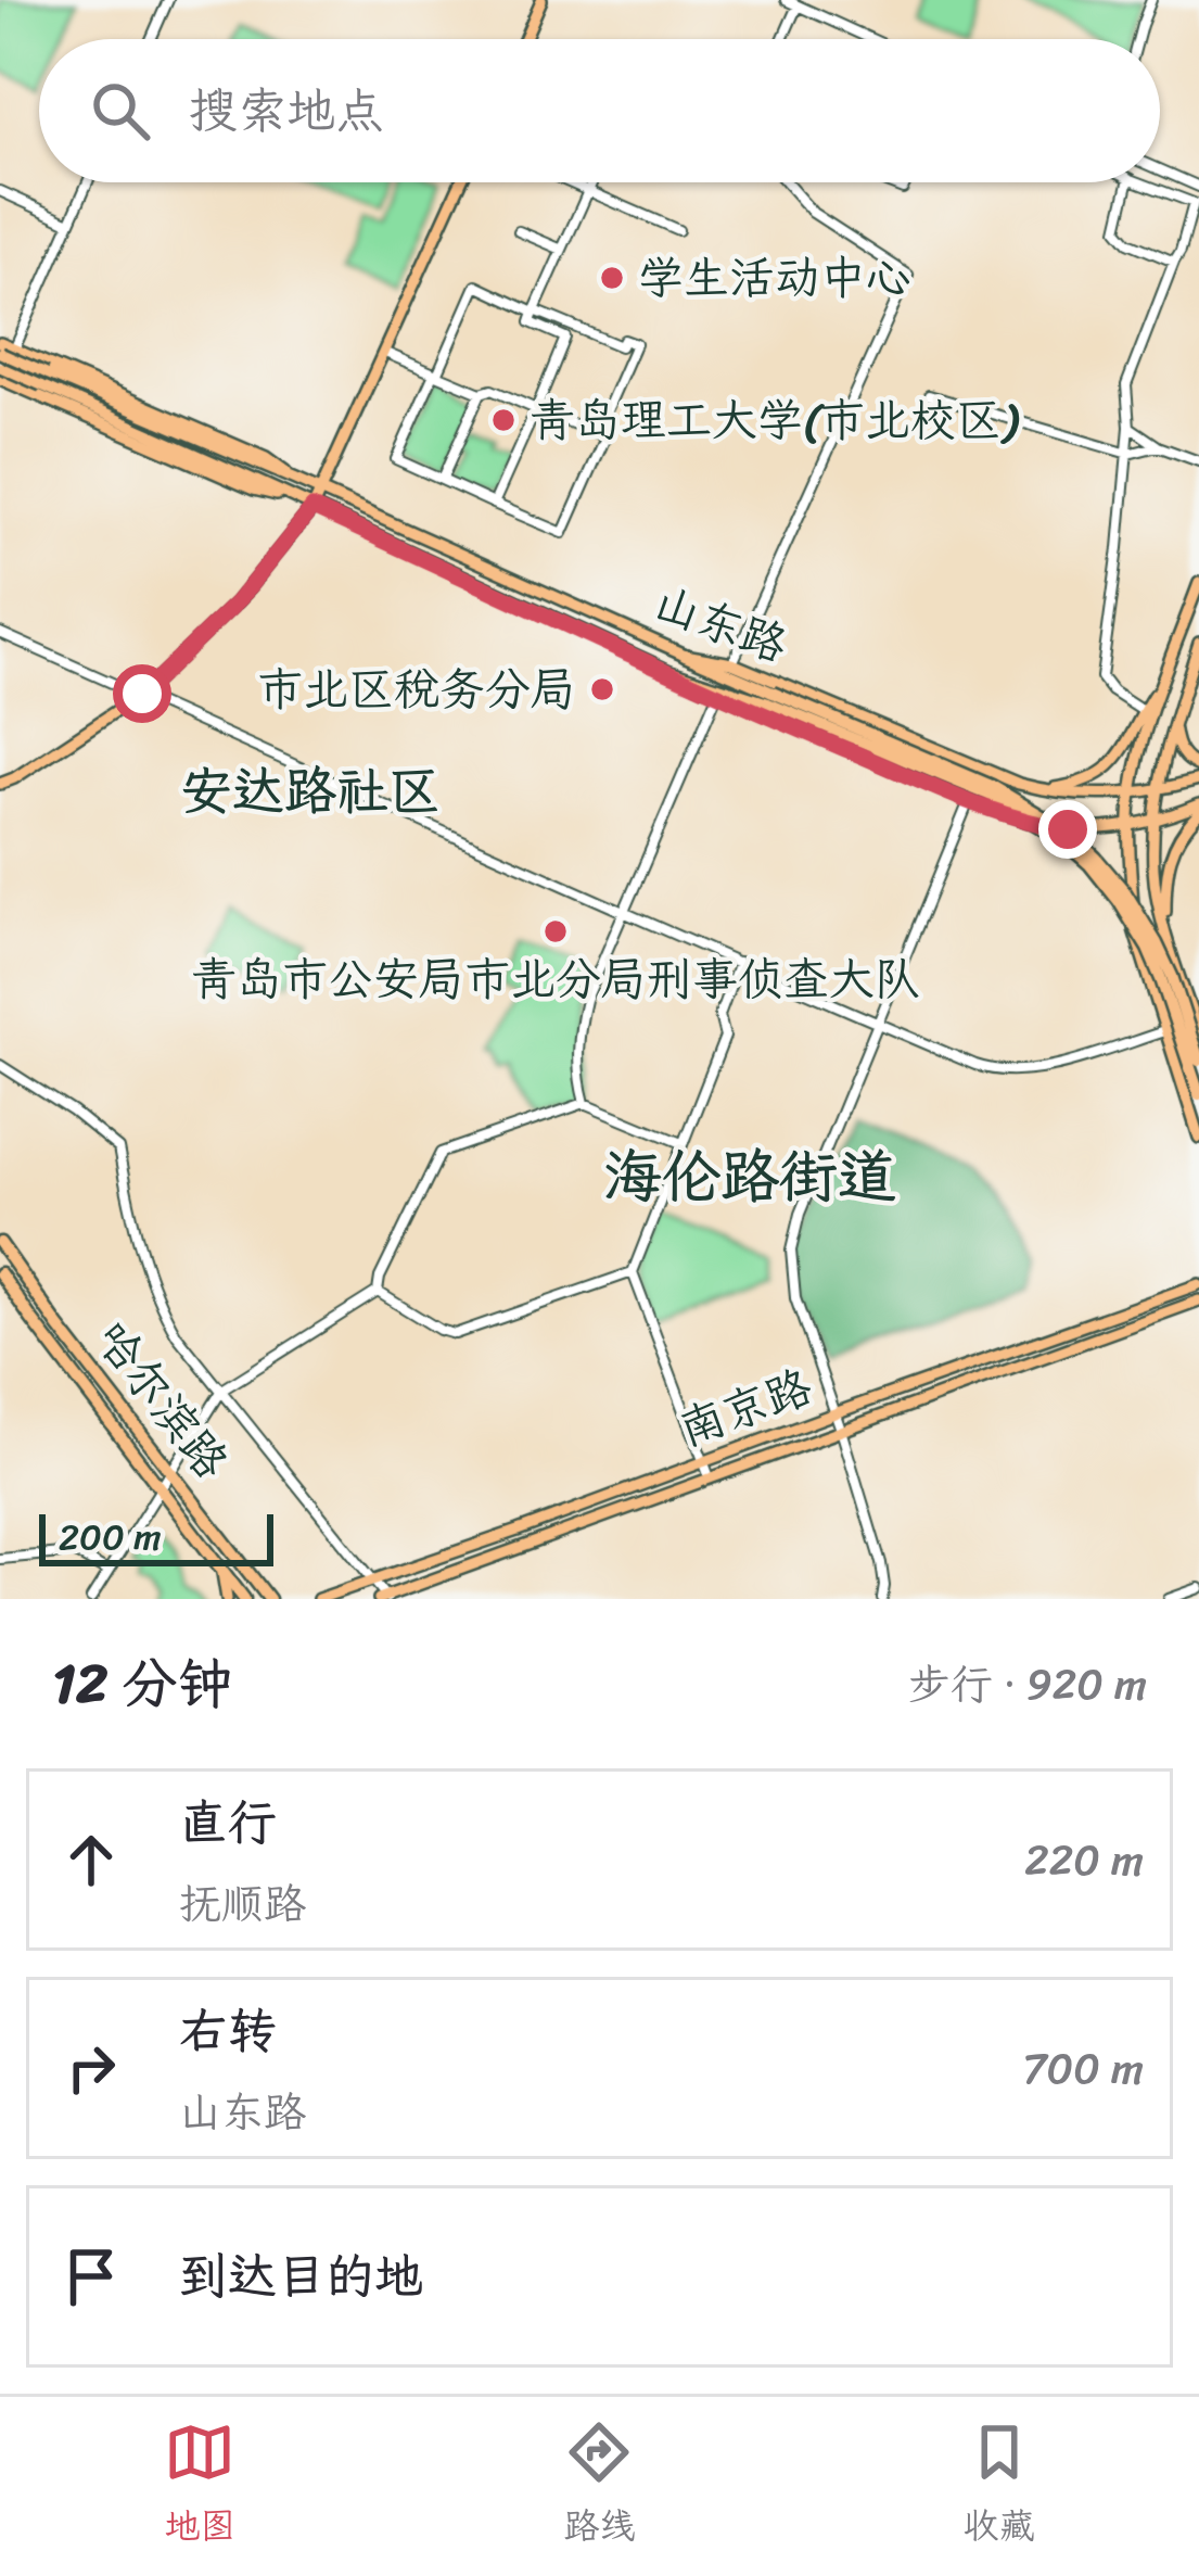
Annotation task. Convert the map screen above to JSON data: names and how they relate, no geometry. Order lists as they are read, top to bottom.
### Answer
{
  "streets": {
    "highway": ["哈尔滨路"],
    "main road": ["山东路", "南京路"]
  },
  "districts": ["安达路社区", "海伦路街道"],
  "places": [
    "学生活动中心",
    "青岛理工大学(市北校区)",
    "市北区税务分局",
    "青岛市公安局市北分局刑事侦查大队"
  ],
  "scale_bar": "200 m",
  "page": {
    "search": "搜索地点",
    "scale": "200 m",
    "heading": ["12 分钟", "步行 · 920 m"],
    "list": [
      ["直行", "抚顺路", "220 m"],
      ["右转", "山东路", "700 m"],
      "到达目的地"
    ],
    "nav": ["地图", "路线", "收藏"]
  }
}
